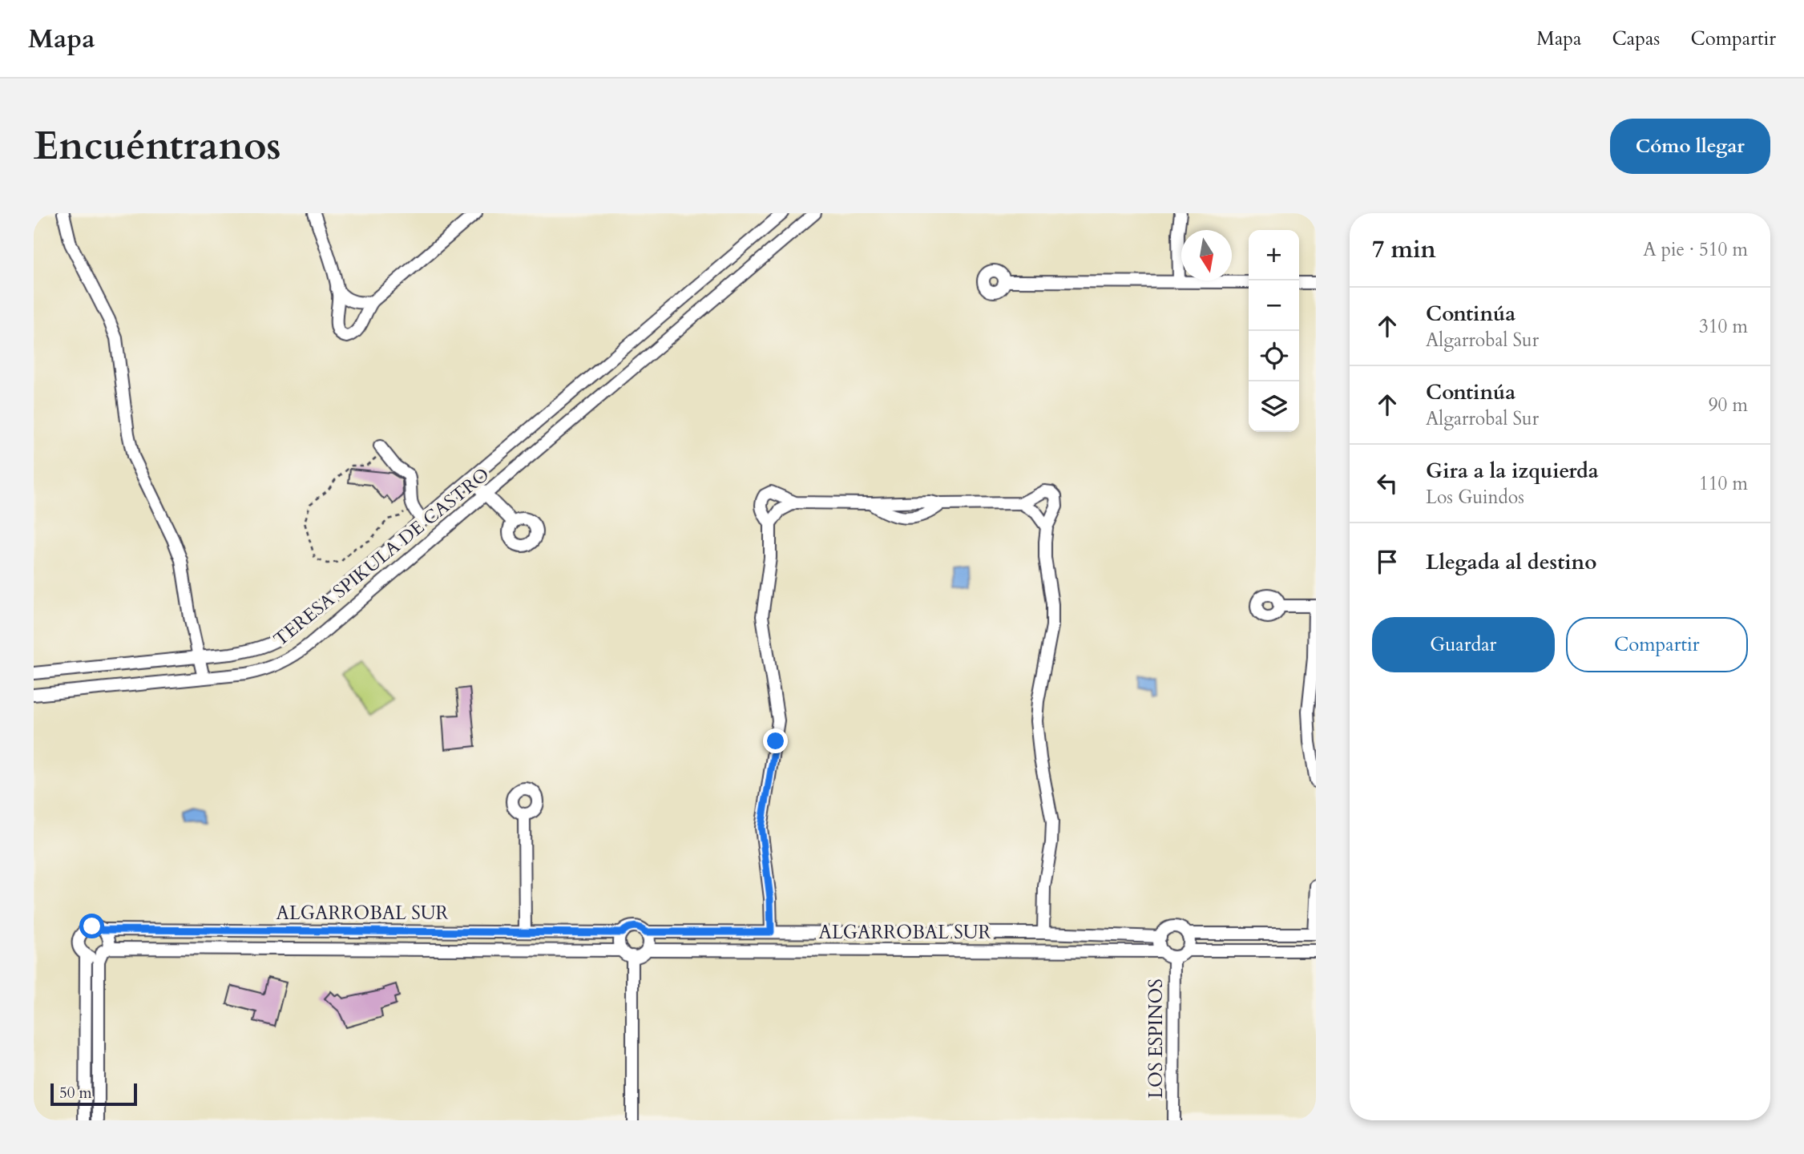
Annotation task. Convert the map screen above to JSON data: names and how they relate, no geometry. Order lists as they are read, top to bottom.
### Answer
{
  "streets": {
    "street": ["TERESA SPIKULA DE CASTRO", "ALGARROBAL SUR", "LOS ESPINOS"]
  },
  "crossings": [
    ["ALGARROBAL SUR", "LOS ESPINOS"]
  ],
  "scale_bar": "50 m",
  "north": "bottom",
  "page": {
    "header": "Mapa",
    "nav": ["Mapa", "Capas", "Compartir"],
    "buttons": [
      "Cómo llegar",
      ["Guardar", "Compartir"]
    ],
    "title": "Encuéntranos",
    "heading": ["7 min", "A pie · 510 m"],
    "map_buttons": ["+", "−"],
    "list": [
      ["Continúa", "Algarrobal Sur", "310 m"],
      ["Continúa", "Algarrobal Sur", "90 m"],
      ["Gira a la izquierda", "Los Guindos", "110 m"],
      "Llegada al destino"
    ],
    "scale": "50 m"
  }
}
